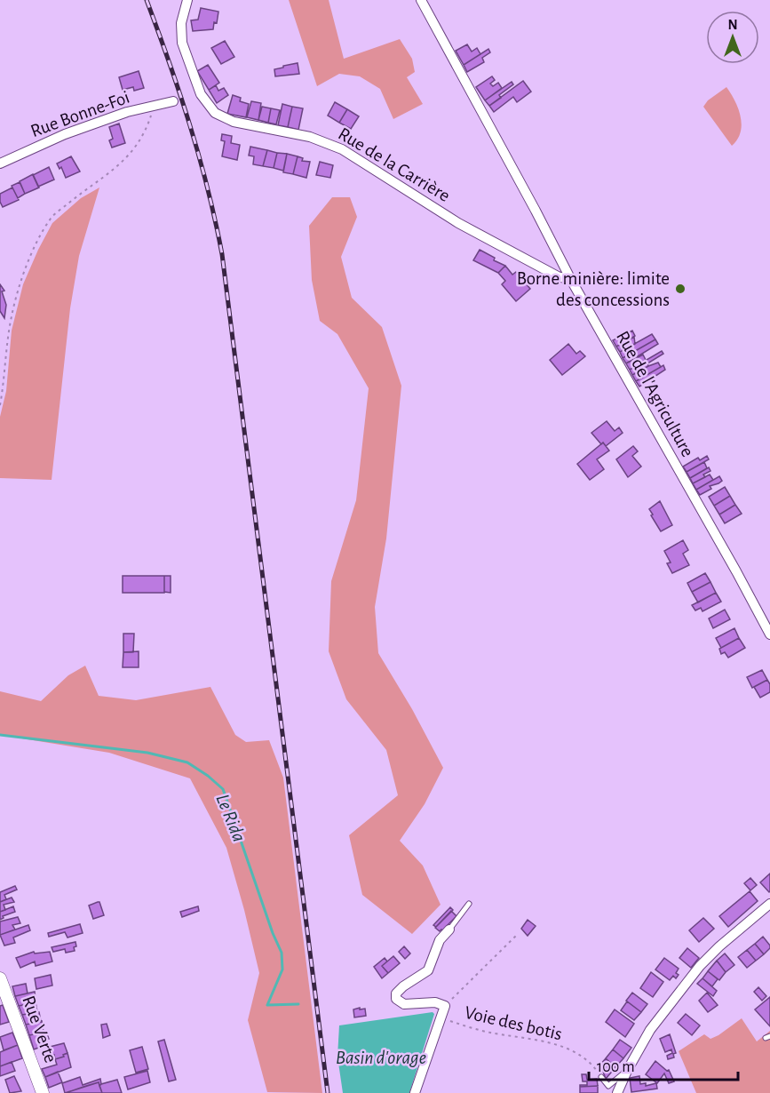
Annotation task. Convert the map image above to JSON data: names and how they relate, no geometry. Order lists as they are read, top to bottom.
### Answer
{
  "streets": {
    "street": [
      "Rue Bonne-Foi",
      "Rue de la Carrière",
      "Rue de l'Agriculture",
      "Rue Verte"
    ],
    "path": ["Voie des botis"]
  },
  "crossings": [
    ["Rue de la Carrière", "Rue de l'Agriculture"]
  ],
  "water": ["Le Rida", "Basin d'orage"],
  "places": ["Borne minière: limite des concessions"],
  "scale_bar": "100 m",
  "north": "top"
}
